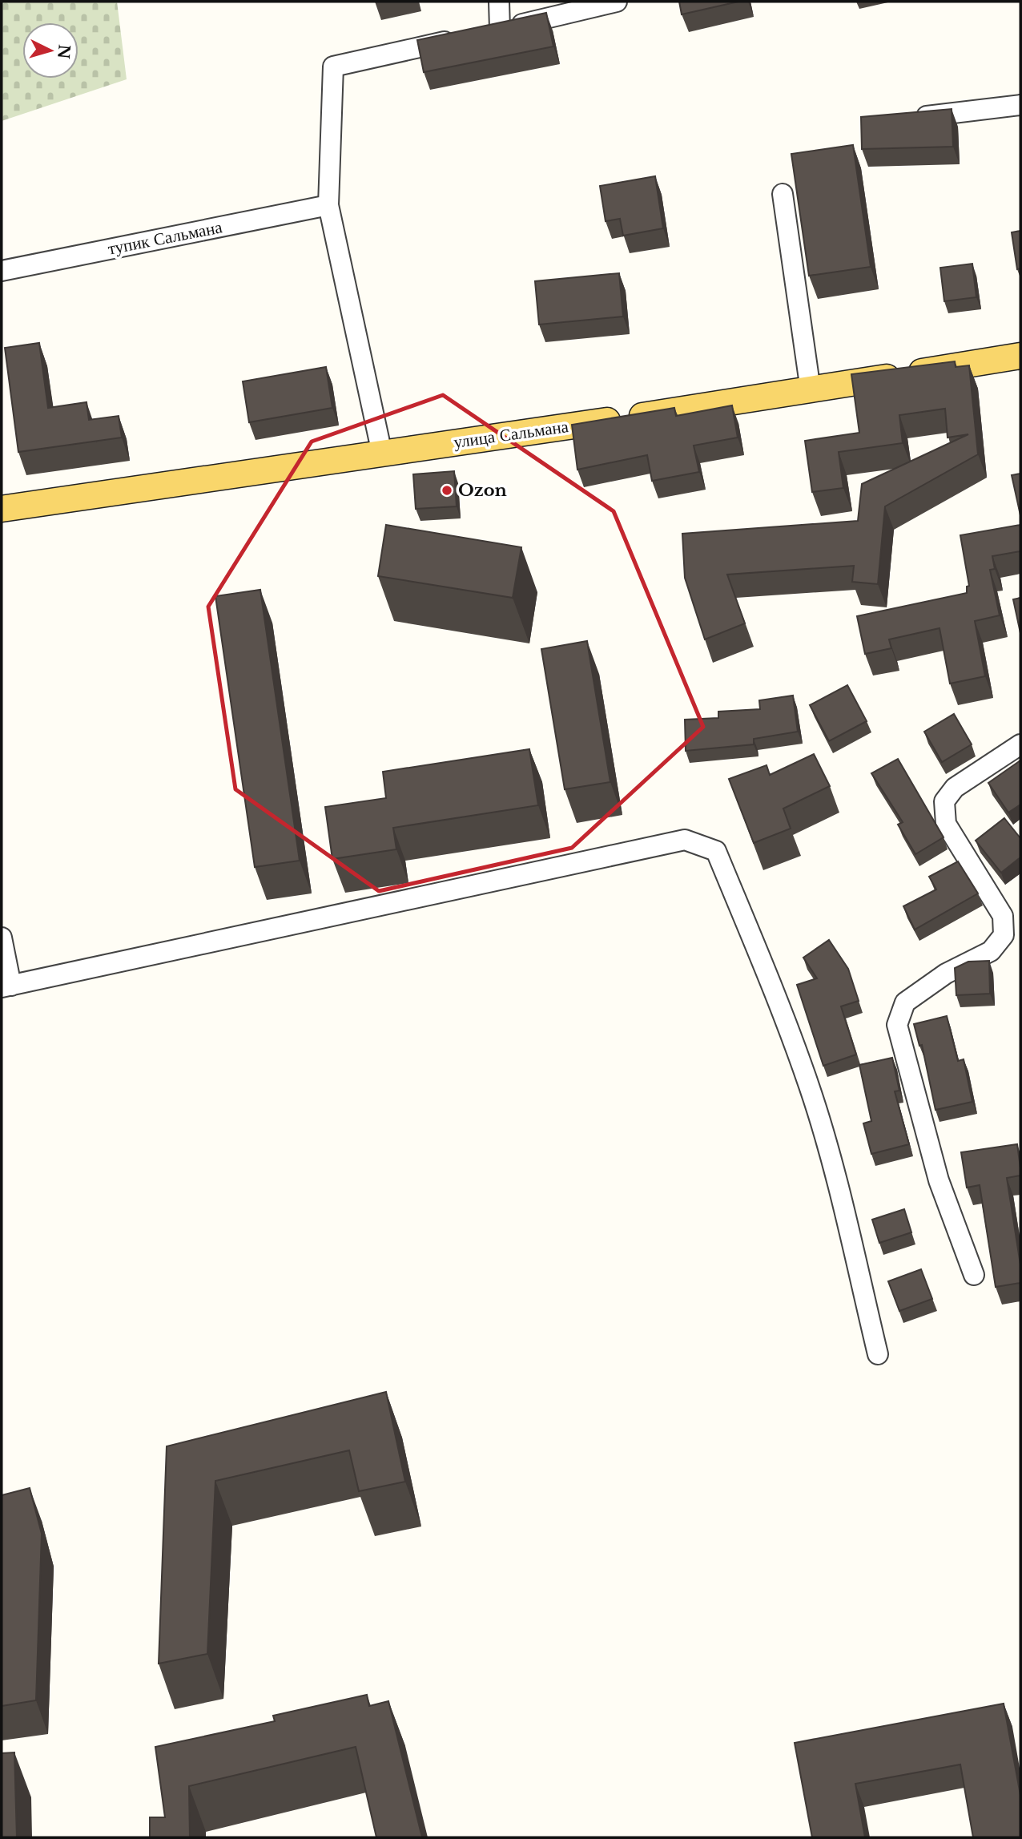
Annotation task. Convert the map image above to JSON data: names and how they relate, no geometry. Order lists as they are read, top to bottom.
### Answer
{
  "streets": {
    "main road": ["улица Сальмана"],
    "street": ["тупик Сальмана"]
  },
  "places": ["Ozon"],
  "north": "right"
}
